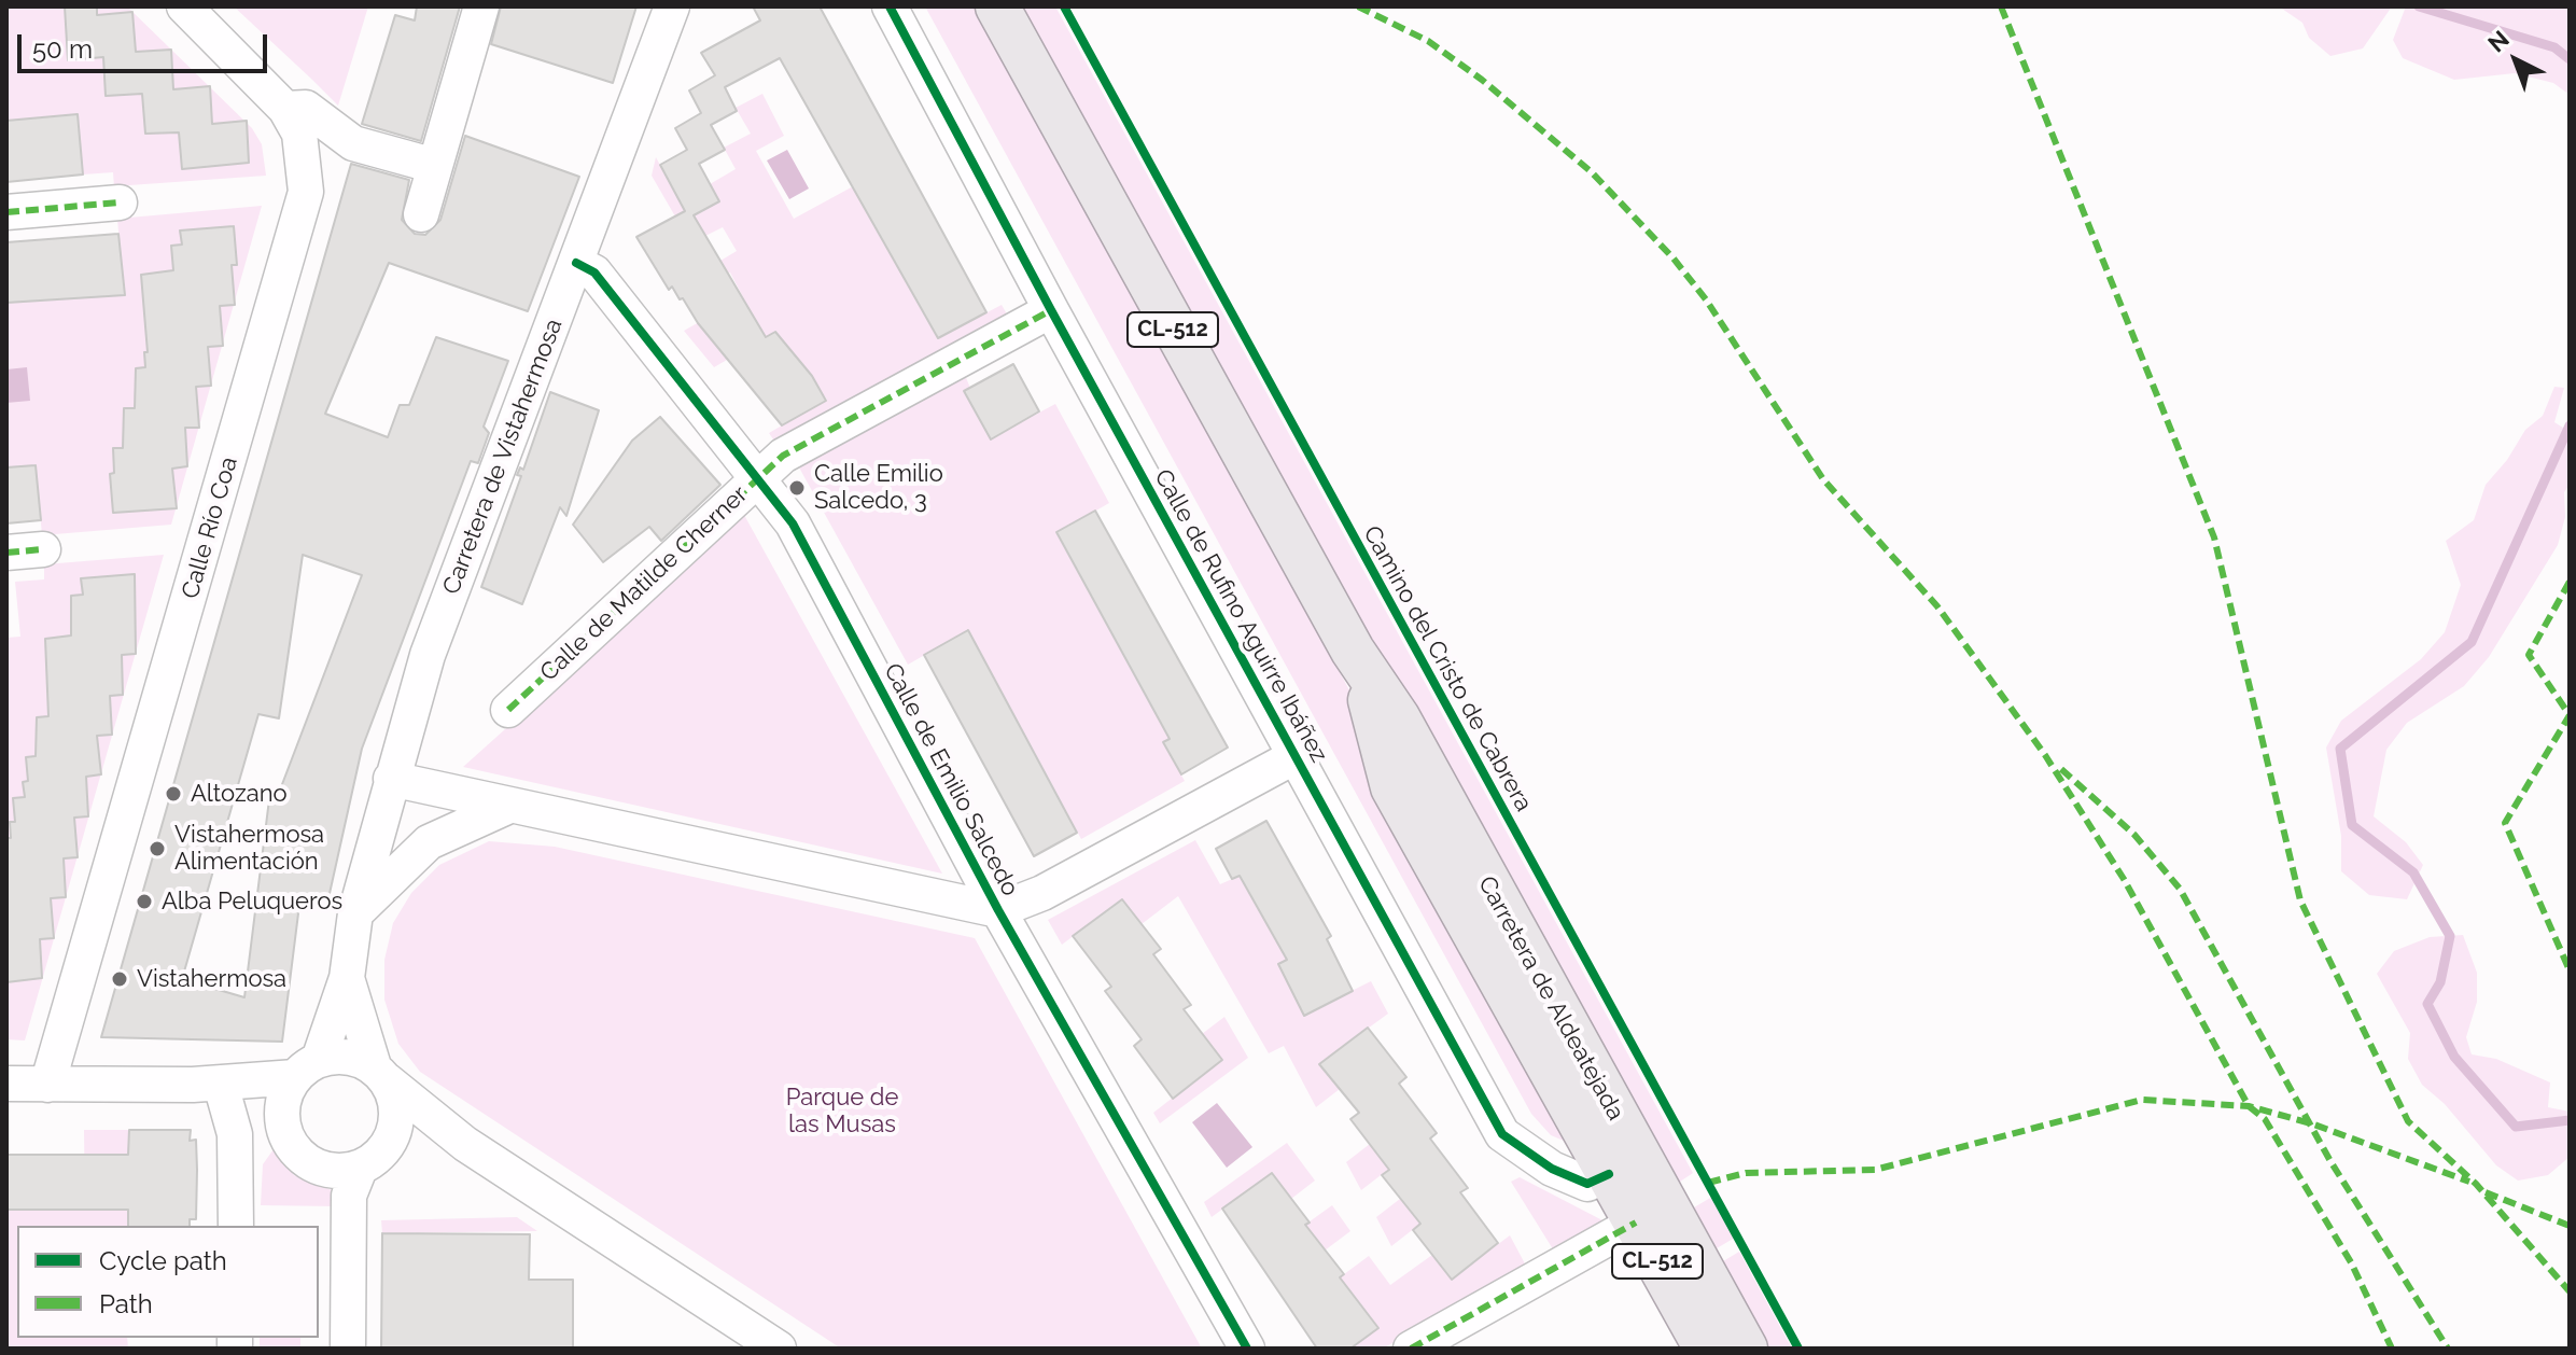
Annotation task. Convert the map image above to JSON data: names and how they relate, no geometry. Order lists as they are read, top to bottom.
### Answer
{
  "streets": {
    "main road": ["CL-512", "Carretera de Aldeatejada"],
    "street": [
      "Carretera de Vistahermosa",
      "Calle Río Coa",
      "Calle de Matilde Cherner",
      "Calle de Rufino Aguirre Ibáñez",
      "Calle de Emilio Salcedo"
    ],
    "cycle path": ["Camino del Cristo de Cabrera"]
  },
  "crossings": [
    ["Carretera de Vistahermosa", "Calle de Emilio Salcedo"],
    ["Calle de Matilde Cherner", "Calle de Rufino Aguirre Ibáñez"],
    ["Calle de Matilde Cherner", "Calle de Emilio Salcedo"],
    ["Calle de Rufino Aguirre Ibáñez", "Carretera de Aldeatejada"]
  ],
  "parks": ["Parque de las Musas"],
  "places": [
    "Calle Emilio Salcedo, 3",
    "Altozano",
    "Vistahermosa Alimentación",
    "Alba Peluqueros",
    "Vistahermosa"
  ],
  "legend": ["Cycle path", "Path"],
  "scale_bar": "50 m",
  "north": "top left"
}
